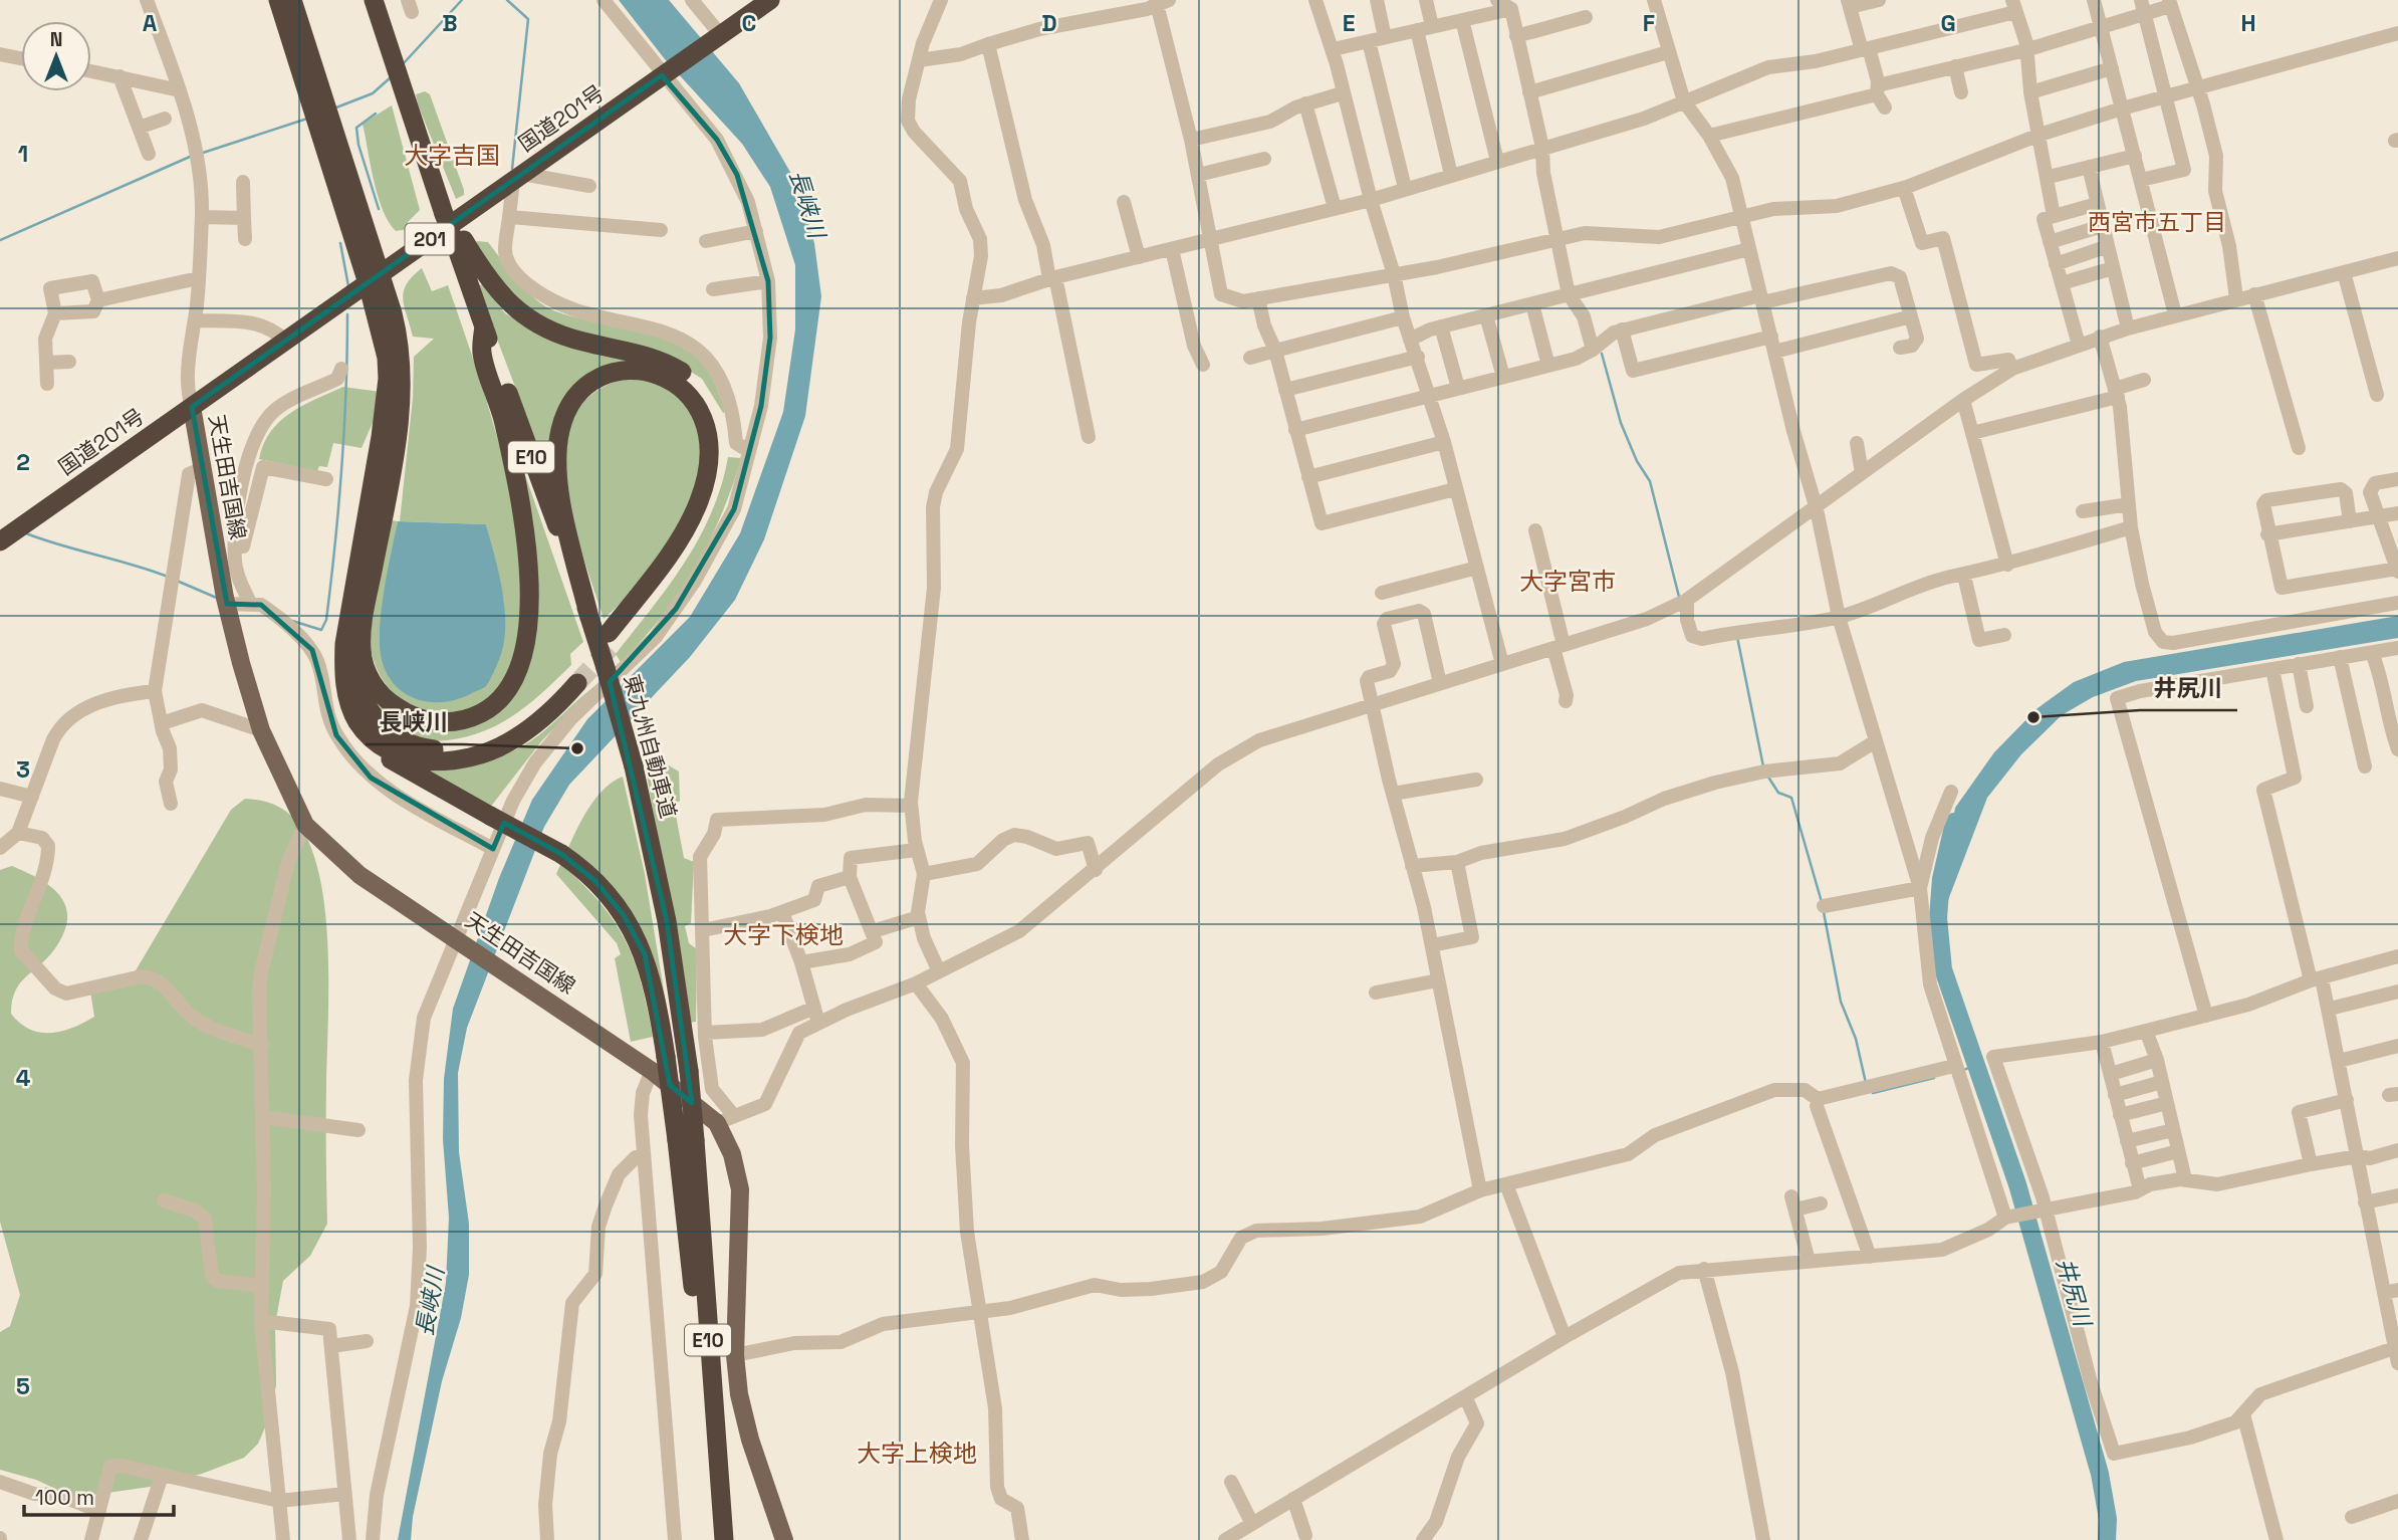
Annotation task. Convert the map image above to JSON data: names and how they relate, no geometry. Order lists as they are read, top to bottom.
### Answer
{
  "streets": {
    "highway": [
      "国道201号",
      "201",
      "E10",
      "東九州自動車道"
    ],
    "main road": ["天生田吉国線"]
  },
  "crossings": [
    ["国道201号", "天生田吉国線"]
  ],
  "districts": [
    "大字吉国",
    "西宮市五丁目",
    "大字宮市",
    "大字下検地",
    "大字上検地"
  ],
  "water": ["長峡川", "井尻川"],
  "places": ["井尻川", "長峡川"],
  "scale_bar": "100 m",
  "north": "top",
  "grid": {
    "columns": [
      "A",
      "B",
      "C",
      "D",
      "E",
      "F",
      "G",
      "H"
    ],
    "rows": [
      "1",
      "2",
      "3",
      "4",
      "5"
    ]
  }
}
